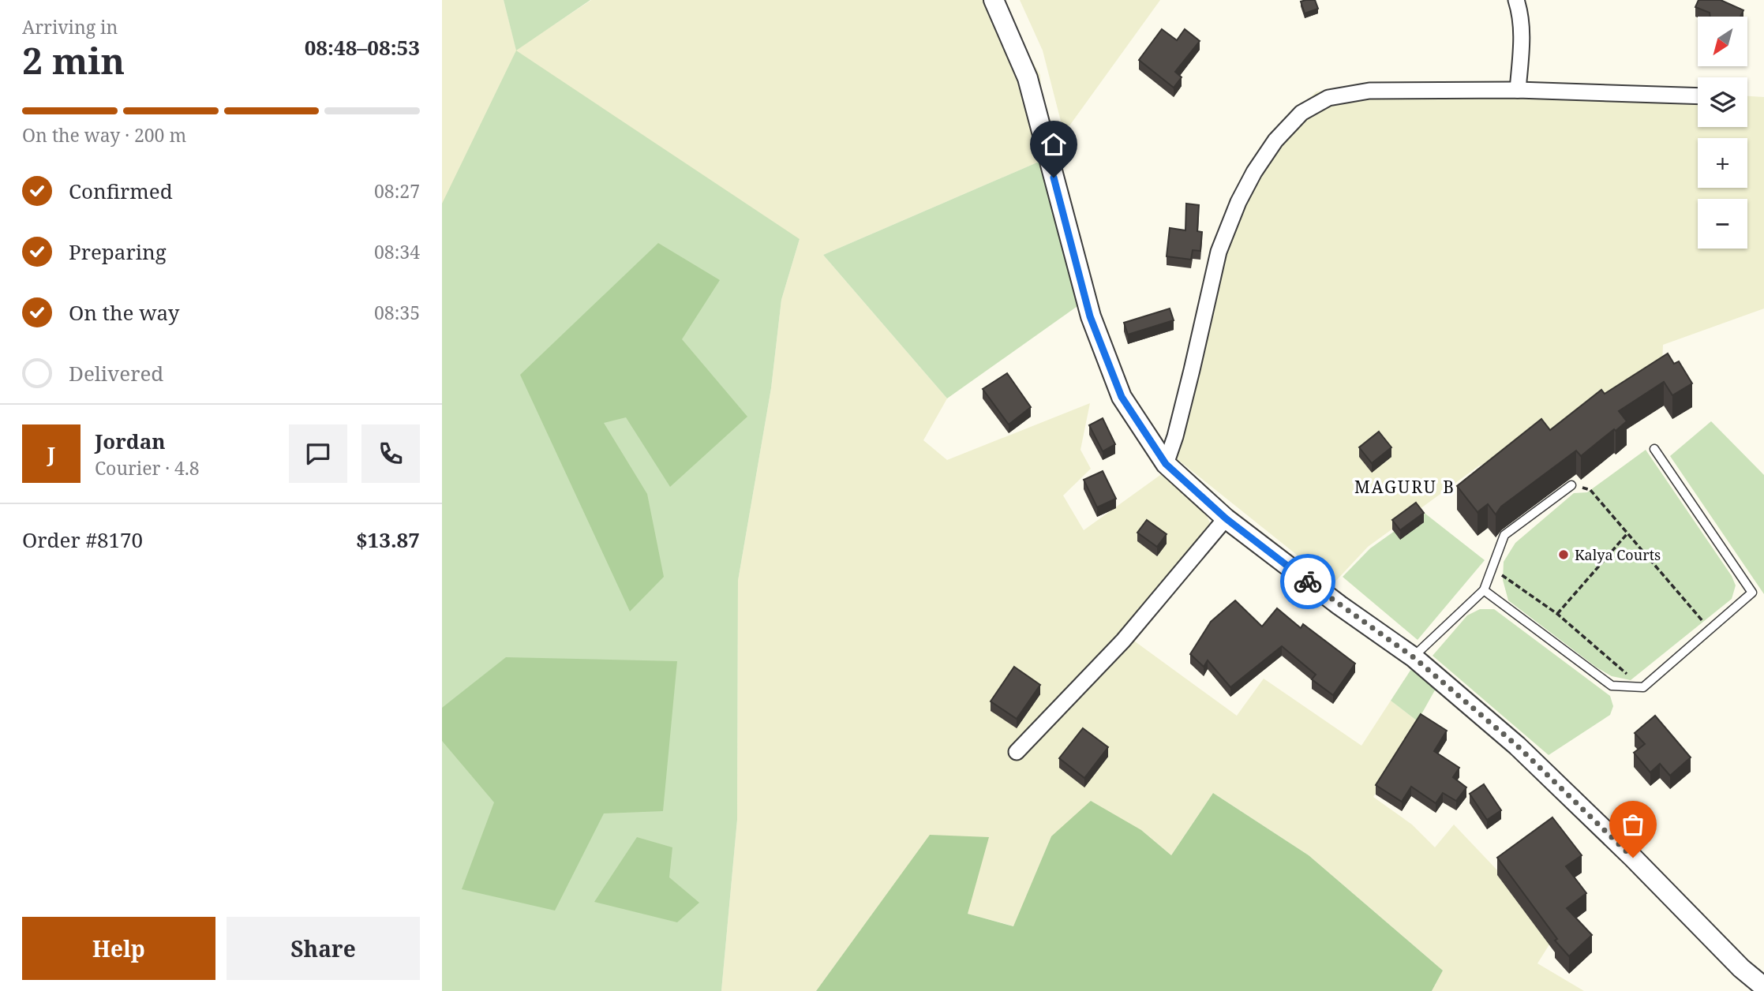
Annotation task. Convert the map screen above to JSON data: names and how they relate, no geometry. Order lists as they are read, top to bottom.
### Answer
{
  "districts": ["MAGURU B"],
  "places": ["Kalya Courts"],
  "north": "bottom left",
  "page": {
    "heading": ["2 min", "Arriving in", "08:48–08:53"],
    "panel": [
      "Jordan",
      "Courier · 4.8",
      "Order #8170",
      "$13.87"
    ],
    "map_buttons": ["+", "−"],
    "bar": "On the way · 200 m",
    "list": [
      ["Confirmed", "08:27"],
      ["Preparing", "08:34"],
      ["On the way", "08:35"],
      "Delivered"
    ],
    "round": "J",
    "buttons": ["Help", "Share"]
  }
}
